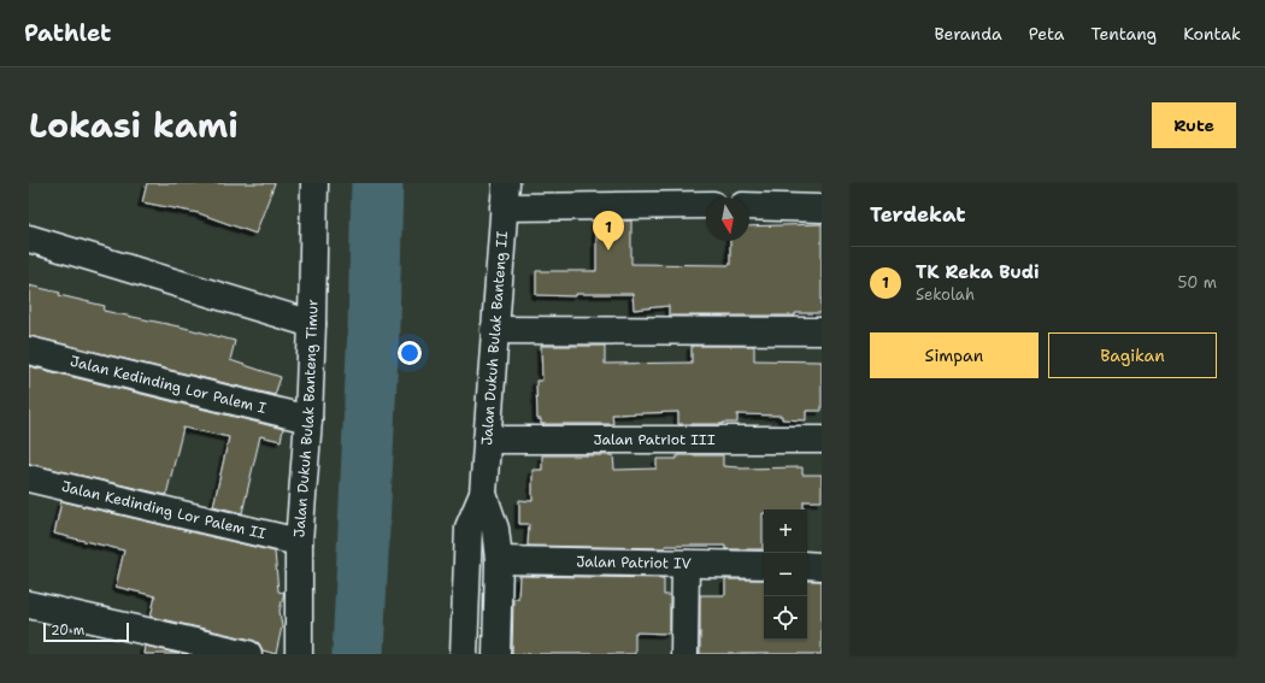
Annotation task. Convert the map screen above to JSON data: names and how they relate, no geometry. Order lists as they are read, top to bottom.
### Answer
{
  "streets": {
    "street": [
      "Jalan Dukuh Bulak Banteng II",
      "Jalan Kedinding Lor Palem I",
      "Jalan Dukuh Bulak Banteng Timur",
      "Jalan Patriot III",
      "Jalan Kedinding Lor Palem II",
      "Jalan Patriot IV"
    ]
  },
  "crossings": [
    ["Jalan Dukuh Bulak Banteng II", "Jalan Patriot III"],
    ["Jalan Dukuh Bulak Banteng II", "Jalan Patriot IV"],
    ["Jalan Kedinding Lor Palem I", "Jalan Dukuh Bulak Banteng Timur"],
    ["Jalan Dukuh Bulak Banteng Timur", "Jalan Kedinding Lor Palem II"]
  ],
  "scale_bar": "20 m",
  "north": "bottom",
  "page": {
    "header": "Pathlet",
    "nav": [
      "Beranda",
      "Peta",
      "Tentang",
      "Kontak"
    ],
    "title": "Lokasi kami",
    "buttons": [
      "Rute",
      ["Simpan", "Bagikan"]
    ],
    "heading": "Terdekat",
    "pins": "1",
    "list": [
      {
        "mark": "1",
        "name": "TK Reka Budi",
        "note": "Sekolah",
        "value": "50 m"
      }
    ],
    "map_buttons": ["+", "−"],
    "scale": "20 m"
  }
}
